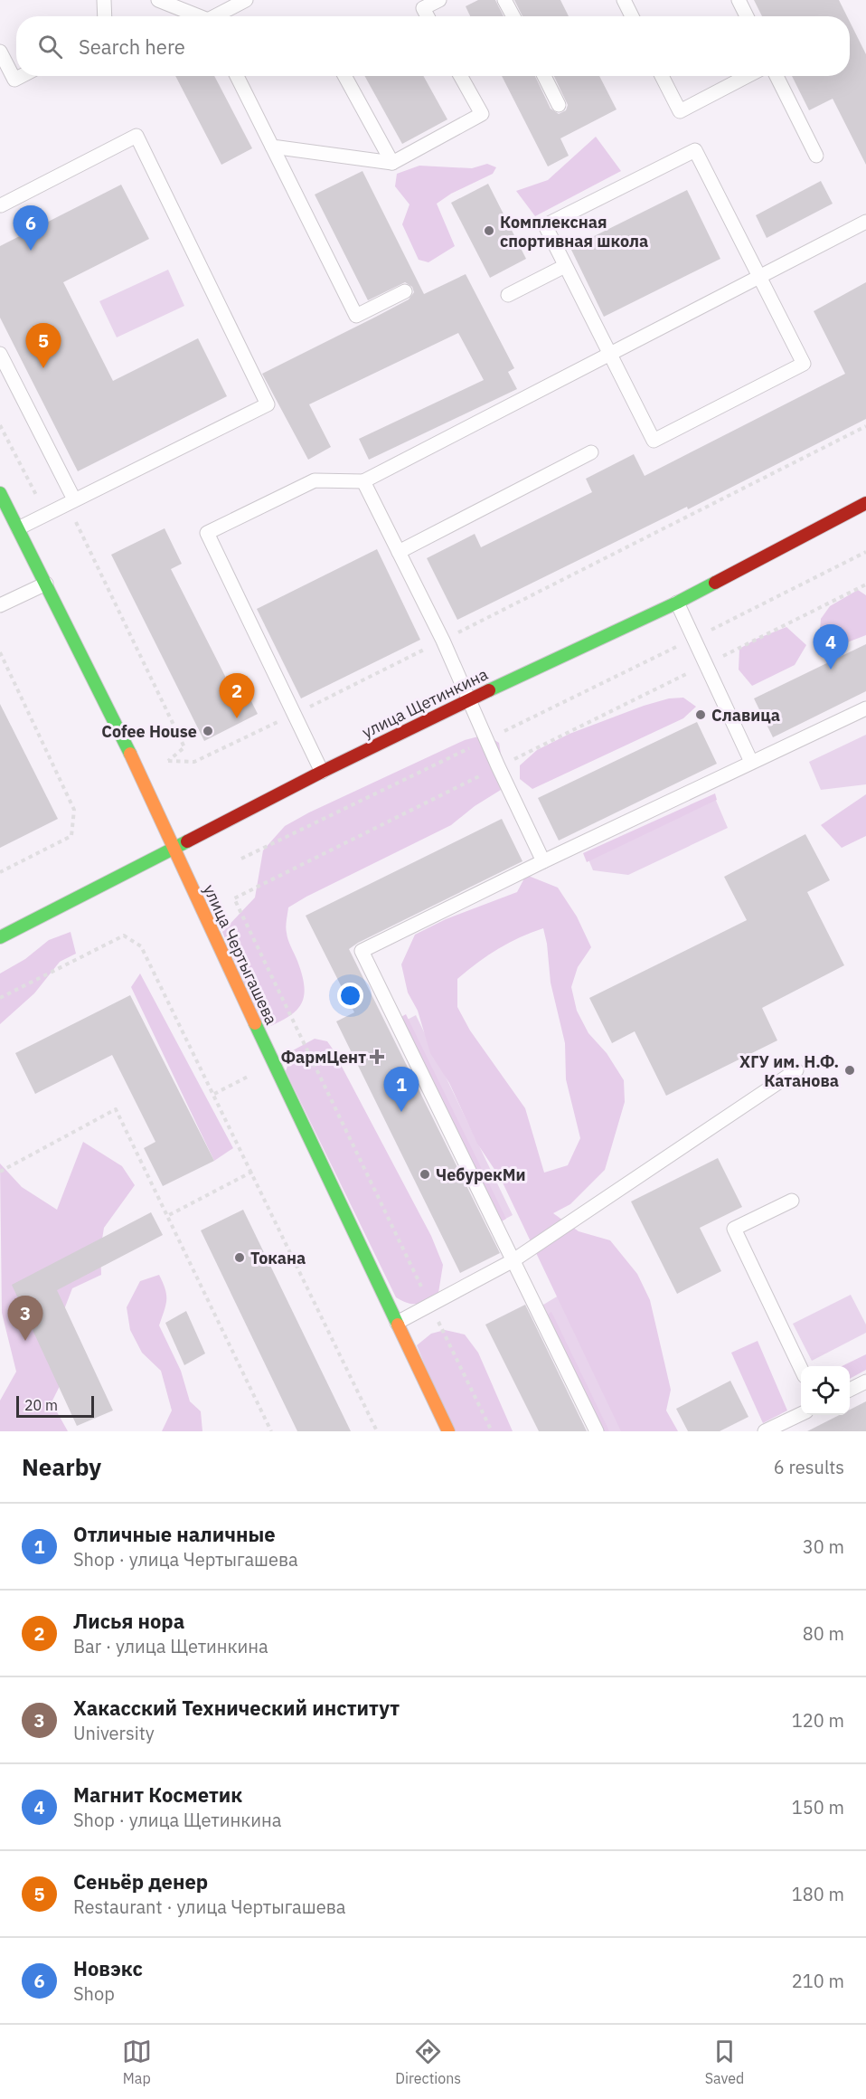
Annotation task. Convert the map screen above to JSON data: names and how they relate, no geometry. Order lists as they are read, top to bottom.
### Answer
{
  "streets": {
    "street": ["улица Щетинкина", "улица Чертыгашева"]
  },
  "crossings": [
    ["улица Щетинкина", "улица Чертыгашева"]
  ],
  "places": {
    "other": [
      "Комплексная спортивная школа",
      "Славица",
      "Cofee House",
      "ХГУ им. Н.Ф. Катанова",
      "ЧебурекМи",
      "Токана"
    ],
    "health": ["ФармЦент"]
  },
  "scale_bar": "20 m",
  "page": {
    "search": "Search here",
    "pins": [
      "6",
      "5",
      "4",
      "2",
      "1",
      "3"
    ],
    "scale": "20 m",
    "heading": ["Nearby", "6 results"],
    "list": [
      {
        "mark": "1",
        "name": "Отличные наличные",
        "note": "Shop · улица Чертыгашева",
        "value": "30 m"
      },
      {
        "mark": "2",
        "name": "Лисья нора",
        "note": "Bar · улица Щетинкина",
        "value": "80 m"
      },
      {
        "mark": "3",
        "name": "Хакасский Технический институт",
        "note": "University",
        "value": "120 m"
      },
      {
        "mark": "4",
        "name": "Магнит Косметик",
        "note": "Shop · улица Щетинкина",
        "value": "150 m"
      },
      {
        "mark": "5",
        "name": "Сеньёр денер",
        "note": "Restaurant · улица Чертыгашева",
        "value": "180 m"
      },
      {
        "mark": "6",
        "name": "Новэкс",
        "note": "Shop",
        "value": "210 m"
      }
    ],
    "nav": ["Map", "Directions", "Saved"]
  }
}
